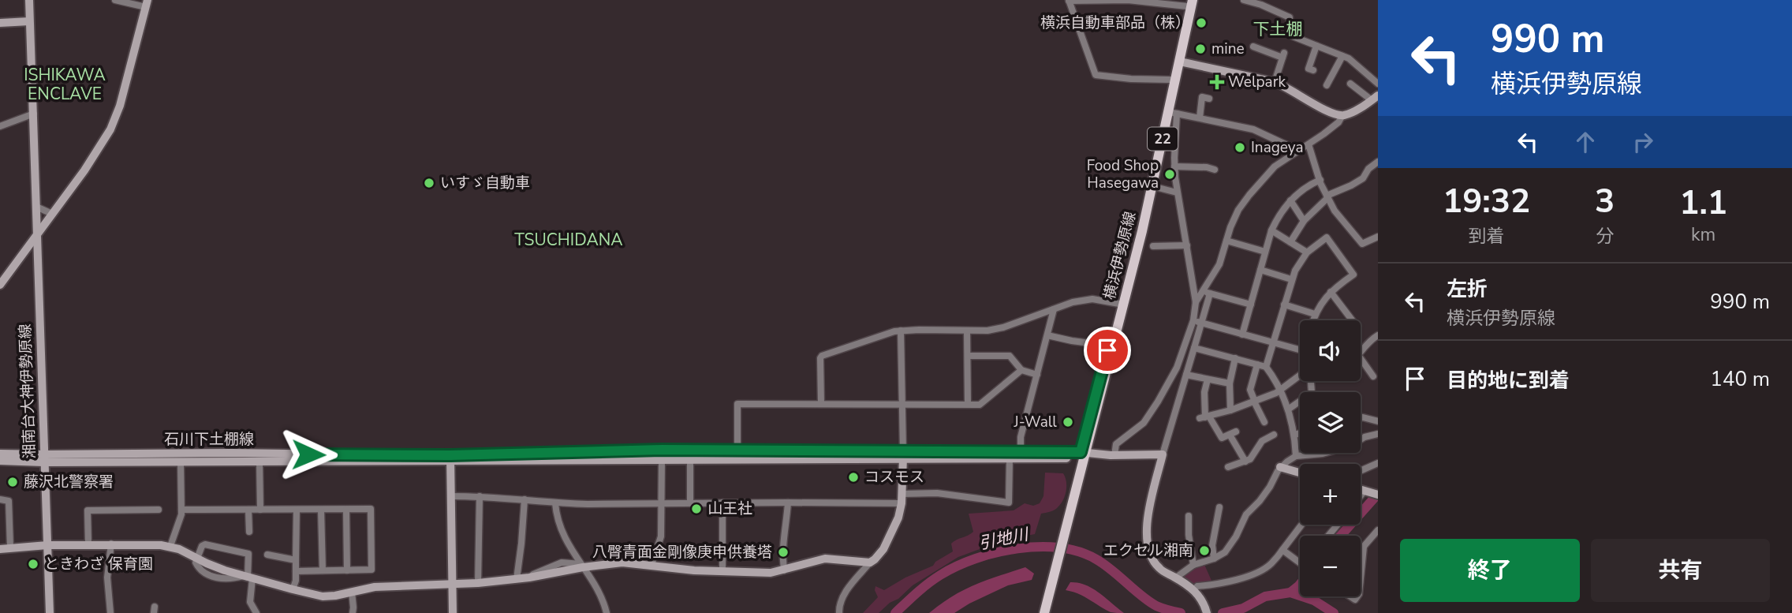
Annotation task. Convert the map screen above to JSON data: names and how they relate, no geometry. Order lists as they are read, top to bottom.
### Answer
{
  "streets": {
    "main road": ["22", "横浜伊勢原線"],
    "street": ["湘南台大神伊勢原線", "石川下土棚線"]
  },
  "crossings": [
    ["横浜伊勢原線", "石川下土棚線"],
    ["湘南台大神伊勢原線", "石川下土棚線"]
  ],
  "districts": ["下土棚", "ISHIKAWA ENCLAVE", "TSUCHIDANA"],
  "water": ["引地川"],
  "places": {
    "other": [
      "横浜自動車部品（株）",
      "mine",
      "Inageya",
      "Food Shop Hasegawa",
      "いすゞ自動車",
      "J-Wall",
      "コスモス",
      "藤沢北警察署",
      "山王社",
      "エクセル湘南",
      "八臀青面金剛像庚申供養塔",
      "ときわざ 保育園"
    ],
    "health": ["Welpark"]
  },
  "page": {
    "turn": ["990 m", "横浜伊勢原線"],
    "eta": [
      "19:32",
      "到着",
      "3",
      "分",
      "1.1",
      "km"
    ],
    "list": [
      {
        "name": "左折",
        "note": "横浜伊勢原線",
        "value": "990 m"
      },
      {
        "name": "目的地に到着",
        "value": "140 m"
      }
    ],
    "map_buttons": ["+", "−"],
    "buttons": ["終了", "共有"]
  }
}
